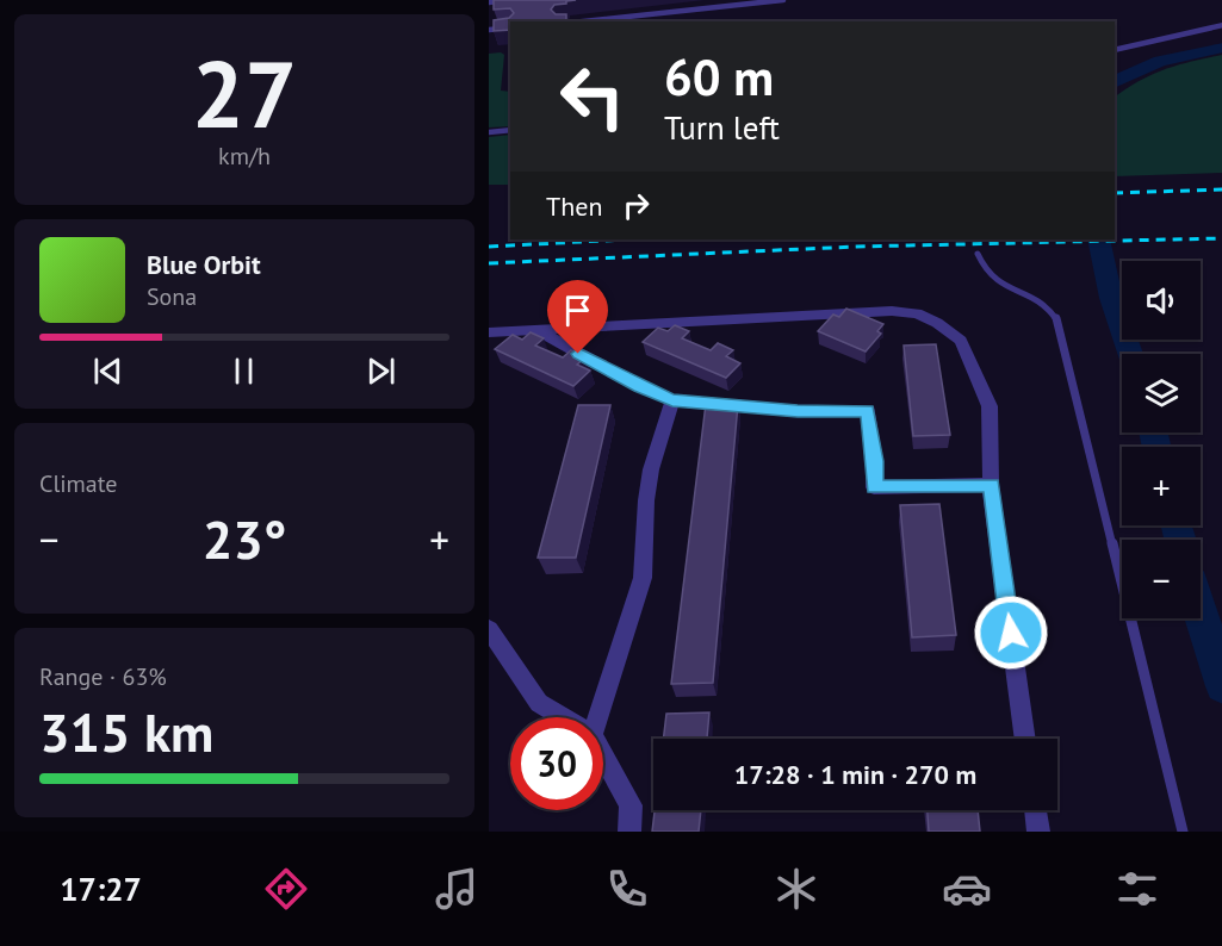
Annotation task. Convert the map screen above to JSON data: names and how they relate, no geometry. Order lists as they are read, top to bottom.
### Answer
{
  "page": {
    "tile": [
      ["27", "km/h"],
      "Climate",
      ["Range · 63%", "315 km"]
    ],
    "turn": ["60 m", "Turn left"],
    "then": "Then",
    "song": ["Blue Orbit", "Sona"],
    "map_buttons": ["+", "−"],
    "heat": ["−", "23°", "+"],
    "limit": "30",
    "trip": "17:28 · 1 min · 270 m",
    "tabs": "17:27"
  }
}
